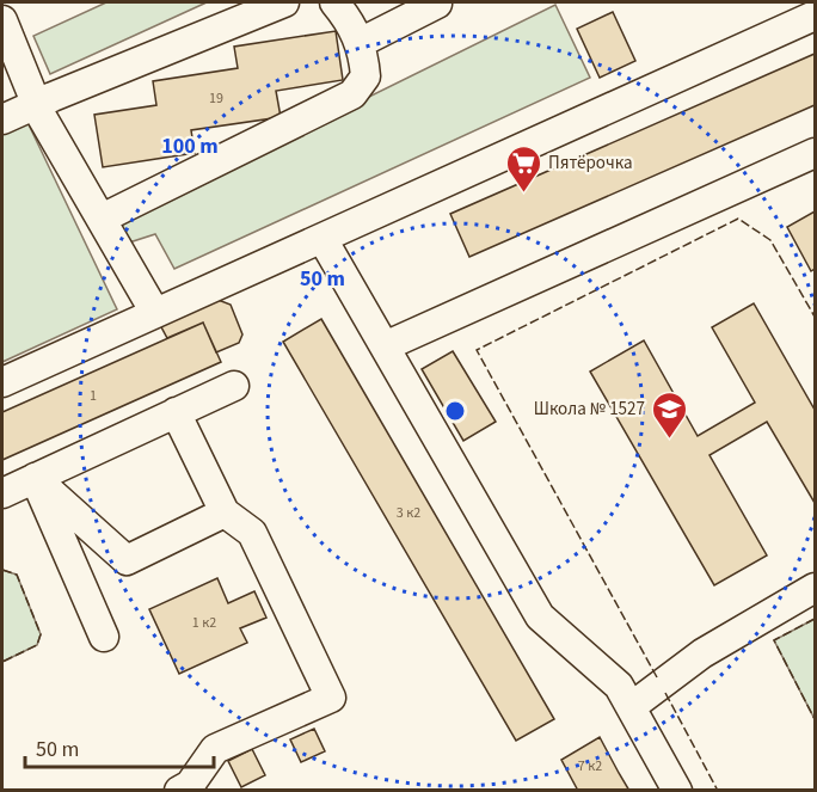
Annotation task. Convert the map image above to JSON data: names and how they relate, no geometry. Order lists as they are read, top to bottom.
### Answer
{
  "places": {
    "supermarket": ["Пятёрочка"],
    "school or university": ["Школа № 1527"]
  },
  "house_numbers": [
    "19",
    "1",
    "3 к2",
    "1 к2",
    "7 к2"
  ],
  "scale_bar": "50 m",
  "rings": ["100 m", "50 m"]
}
